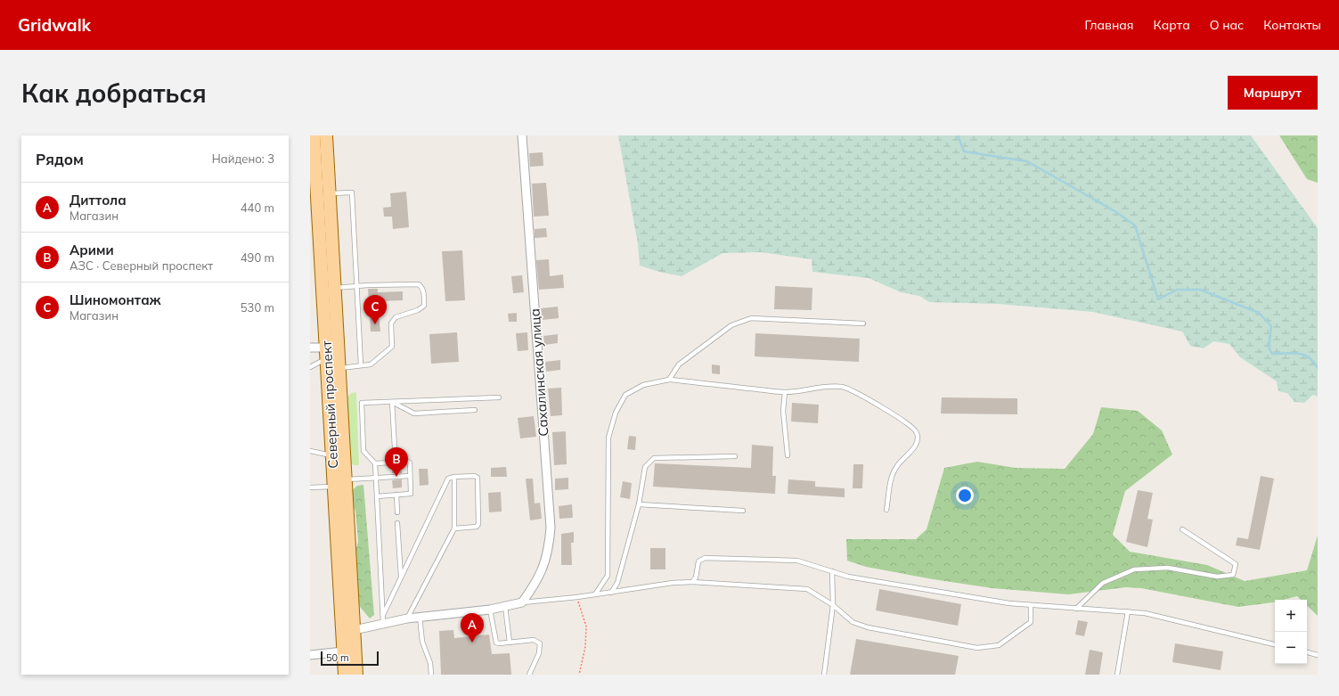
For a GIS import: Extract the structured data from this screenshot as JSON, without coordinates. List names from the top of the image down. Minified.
{"streets":{"main road":["Северный проспект"],"street":["Сахалинская улица"]},"scale_bar":"50 m","page":{"header":"Gridwalk","nav":["Главная","Карта","О нас","Контакты"],"buttons":"Маршрут","title":"Как добраться","heading":["Рядом","Найдено: 3"],"list":[{"mark":"A","name":"Диттола","note":"Магазин","value":"440 m"},{"mark":"B","name":"Арими","note":"АЗС · Северный проспект","value":"490 m"},{"mark":"C","name":"Шиномонтаж","note":"Магазин","value":"530 m"}],"pins":["C","B","A"],"map_buttons":["+","−"],"scale":"50 m"}}
